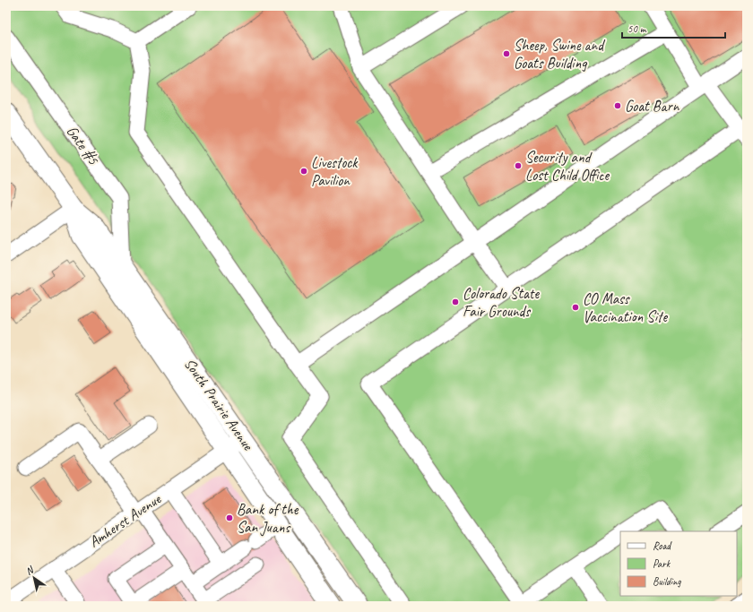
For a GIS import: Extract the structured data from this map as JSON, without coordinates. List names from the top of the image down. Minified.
{"streets":{"main road":["South Prairie Avenue"],"street":["Gate #5","Amherst Avenue"]},"crossings":[["Gate #5","South Prairie Avenue"],["South Prairie Avenue","Amherst Avenue"]],"places":["Sheep, Swine and Goats Building","Goat Barn","Security and Lost Child Office","Livestock Pavilion","Colorado State Fair Grounds","CO Mass Vaccination Site","Bank of the San Juans"],"legend":["Road","Park","Building"],"scale_bar":"50 m","north":"top left"}
